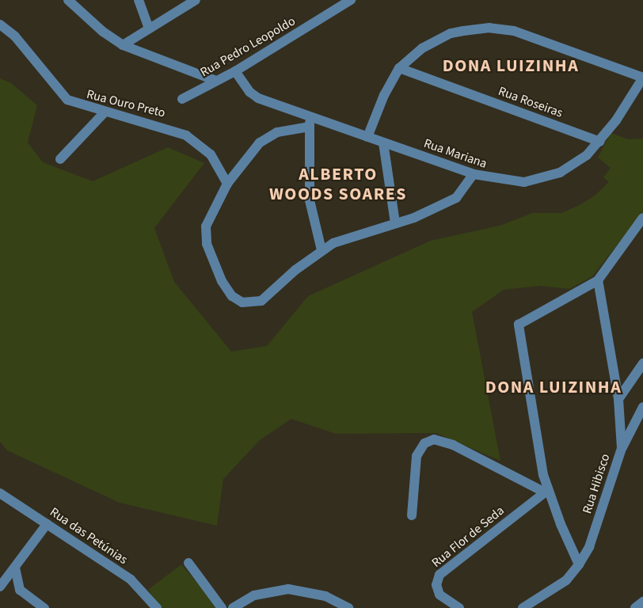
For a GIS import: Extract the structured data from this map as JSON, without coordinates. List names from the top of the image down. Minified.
{"streets":{"street":["Rua Pedro Leopoldo","Rua Roseiras","Rua Ouro Preto","Rua Mariana","Rua Hibisco","Rua das Petúnias","Rua Flor de Seda"]},"crossings":[["Rua Pedro Leopoldo","Rua Mariana"],["Rua Roseiras","Rua Mariana"]],"districts":["DONA LUIZINHA","ALBERTO WOODS SOARES","DONA LUIZINHA"]}
